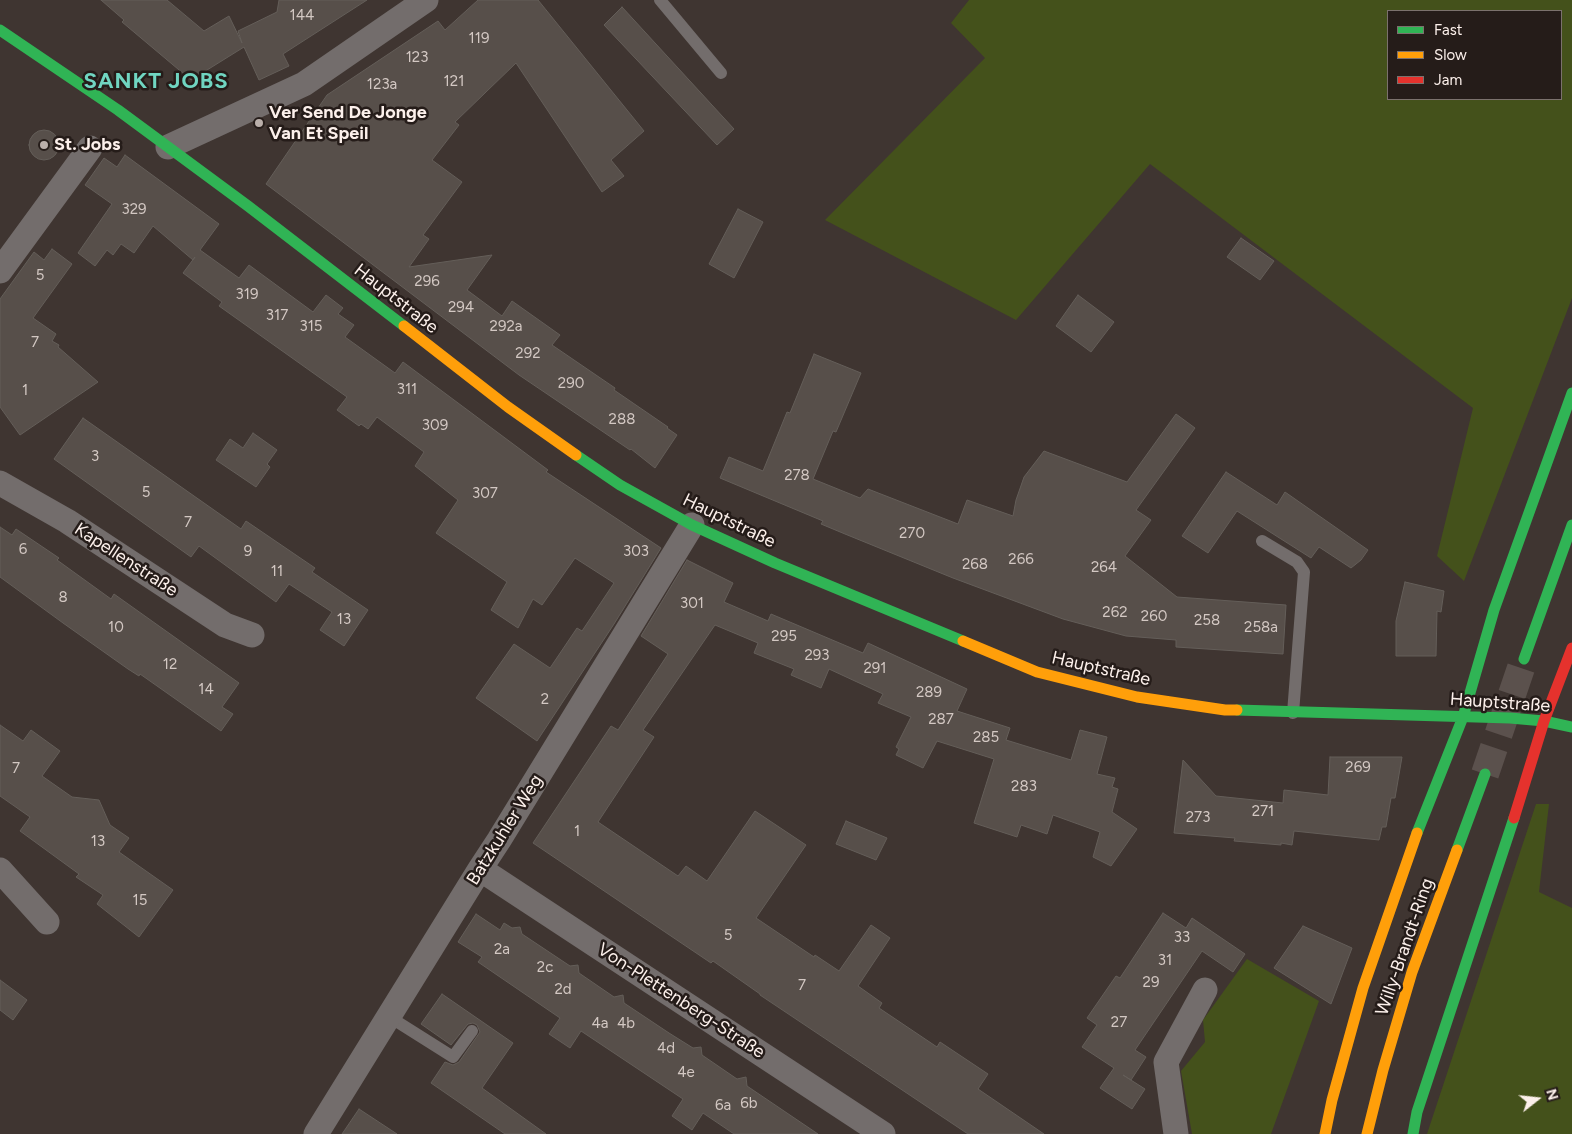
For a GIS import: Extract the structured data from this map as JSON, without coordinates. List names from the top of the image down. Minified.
{"streets":{"main road":["Hauptstraße","Willy-Brandt-Ring"],"street":["Kapellenstraße","Batzkuhler Weg","Von-Plettenberg-Straße"]},"crossings":[["Hauptstraße","Batzkuhler Weg"],["Batzkuhler Weg","Von-Plettenberg-Straße"]],"districts":["SANKT JOBS"],"places":["Ver Send De Jonge Van Et Speil","St. Jobs"],"house_numbers":["144","119","123","121","123a","329","5","296","319","294","317","315","292a","7","292","290","311","1","288","309","3","278","5","307","7","270","6","9","303","266","268","264","11","8","301","262","260","13","258","10","258a","295","293","12","291","14","289","2","287","285","269","7","283","271","273","1","13","15","5","33","2a","31","2c","29","7","2d","27","4a","4b","4d","4e","6b","6a"],"legend":["Fast","Slow","Jam"],"north":"right"}
